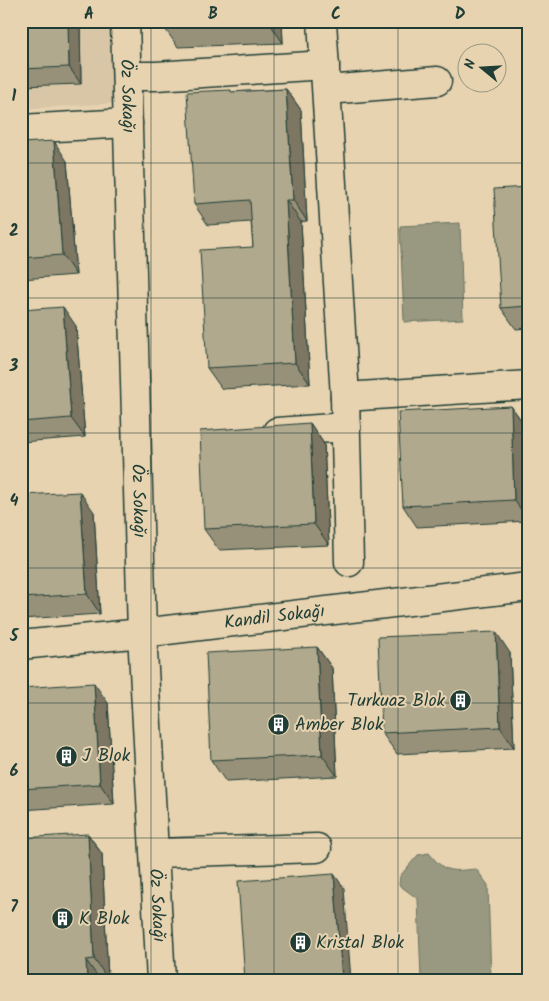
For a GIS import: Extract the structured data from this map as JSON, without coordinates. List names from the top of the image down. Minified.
{"streets":{"street":["Öz Sokağı","Kandil Sokağı"]},"crossings":[["Öz Sokağı","Kandil Sokağı"]],"places":{"building":["Turkuaz Blok","Amber Blok","J Blok","K Blok","Kristal Blok"]},"north":"left","grid":{"columns":["A","B","C","D"],"rows":["1","2","3","4","5","6","7"]}}
